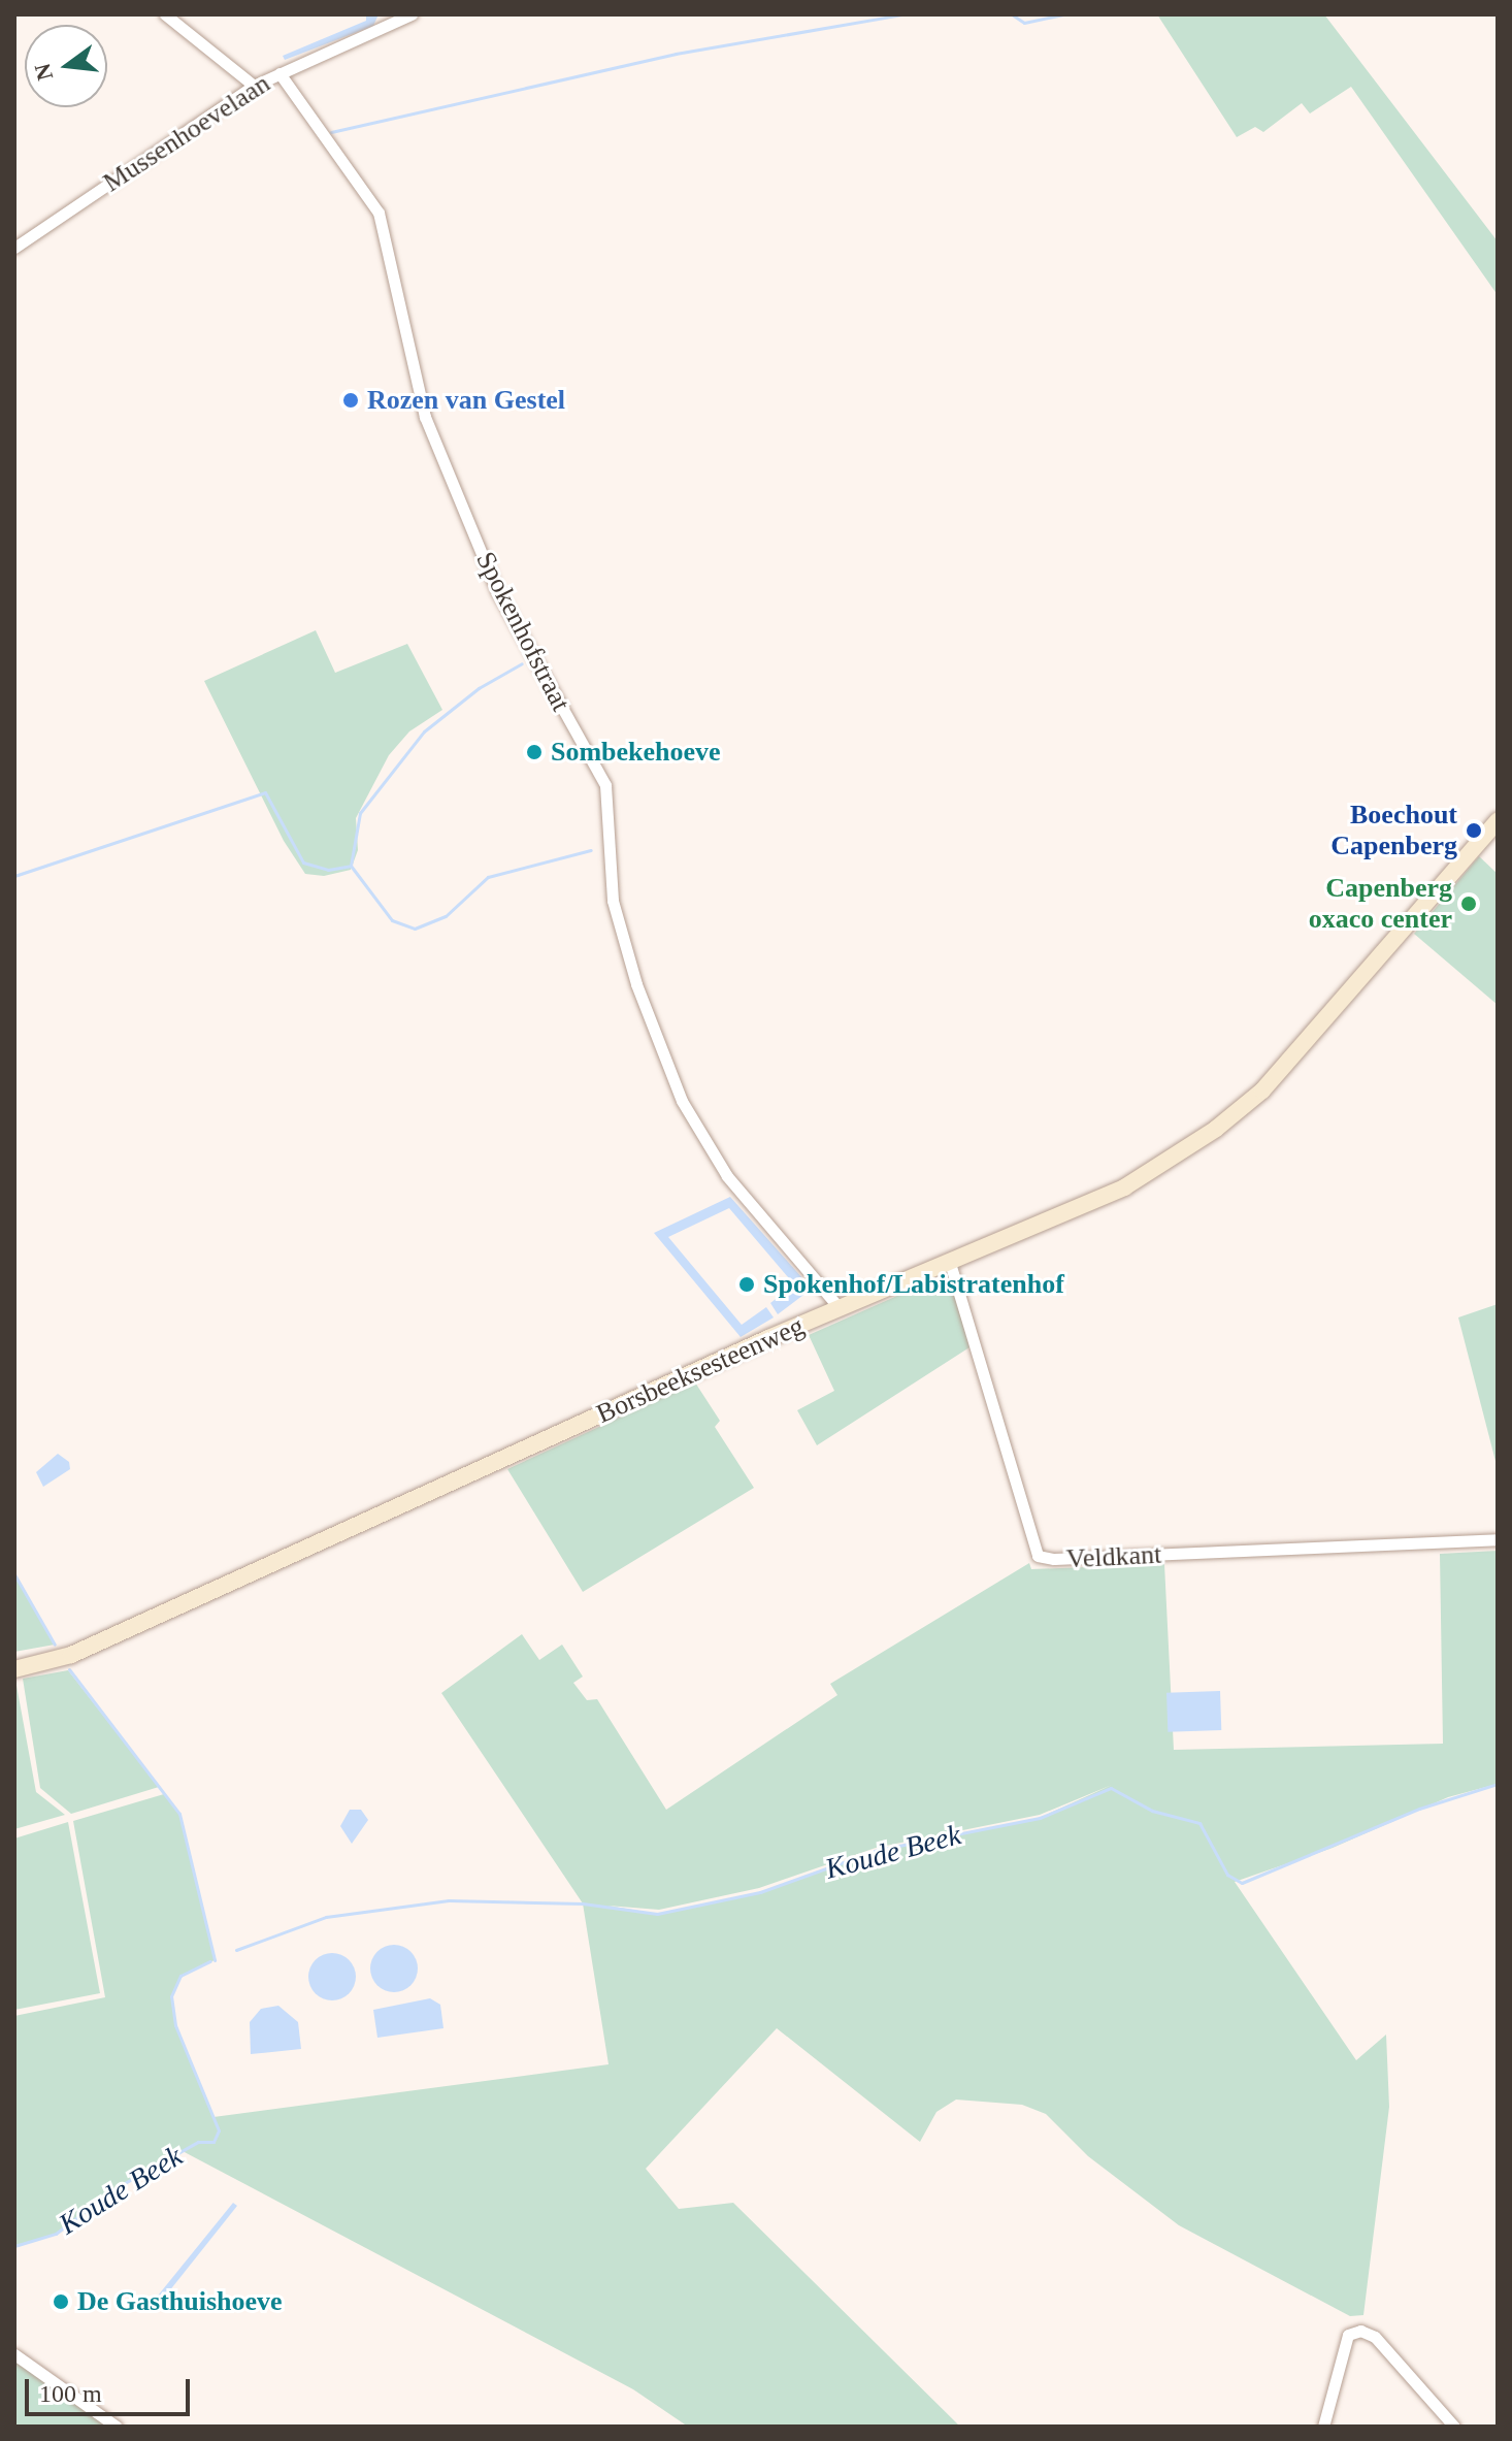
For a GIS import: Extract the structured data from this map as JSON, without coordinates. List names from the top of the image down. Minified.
{"streets":{"street":["Mussenhoevelaan","Spokenhofstraat","Borsbeeksesteenweg","Veldkant"]},"crossings":[["Mussenhoevelaan","Spokenhofstraat"],["Spokenhofstraat","Borsbeeksesteenweg"],["Borsbeeksesteenweg","Veldkant"]],"water":["Koude Beek"],"places":["Rozen van Gestel","Sombekehoeve","Boechout Capenberg","Capenberg oxaco center","Spokenhof/Labistratenhof","De Gasthuishoeve"],"scale_bar":"100 m","north":"left"}
